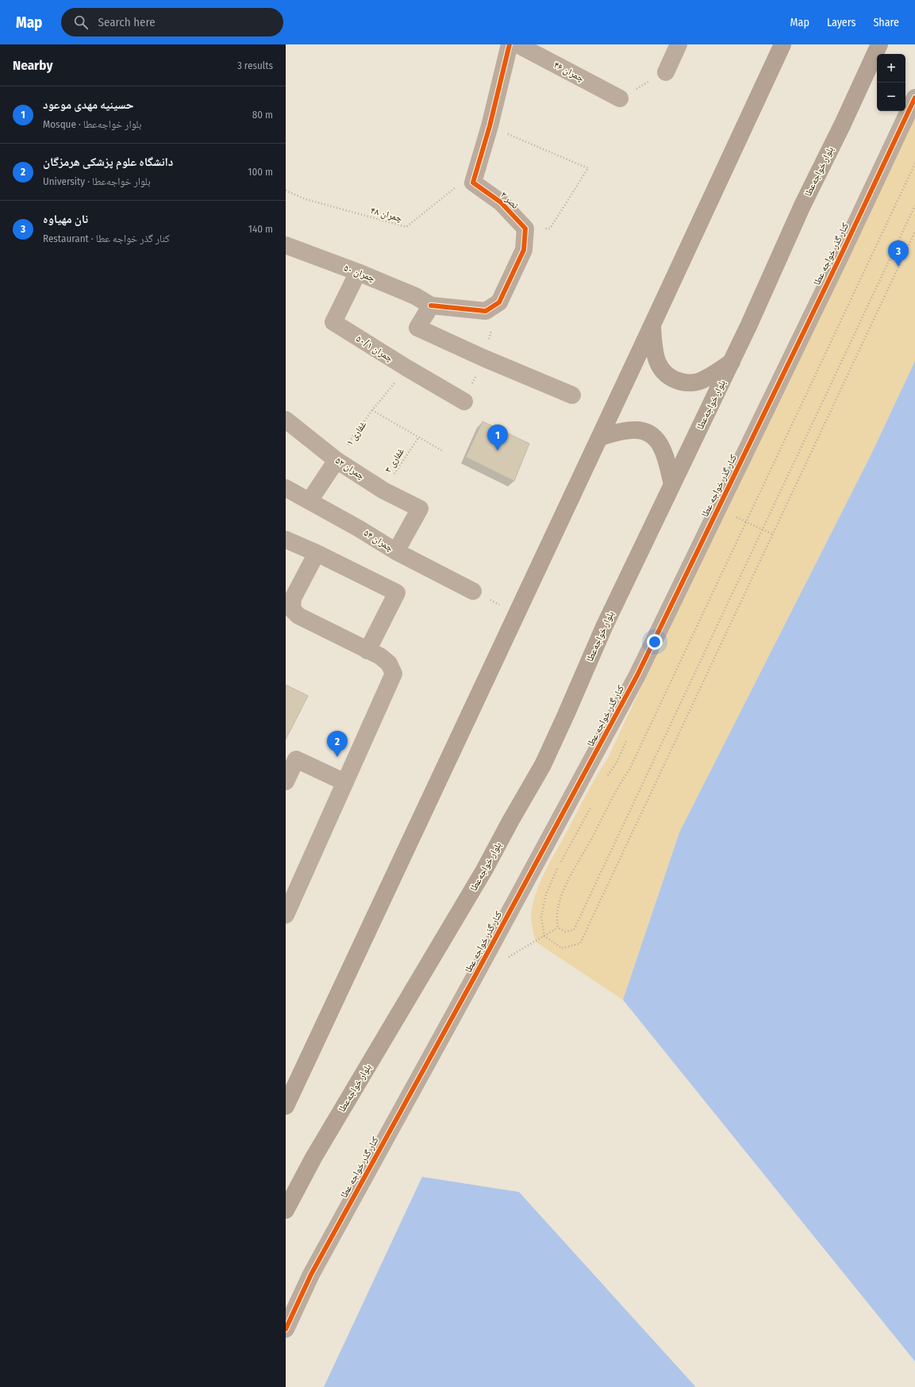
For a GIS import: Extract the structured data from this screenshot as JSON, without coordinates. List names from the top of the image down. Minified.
{"streets":{"main road":["بلوار خواجه‌عطا"],"street":["چمران ۴۶","نصر ۲","کنار گذر خواجه عطا","چمران ۵۰","چمران ۵۰/۱","چمران ۵۲","چمران ۵۴"],"path":["چمران ۴۸","غفاری ۱","غفاری ۳"]},"crossings":[["نصر ۲","چمران ۴۸"],["چمران ۵۰","چمران ۵۰/۱"],["چمران ۵۰/۱","غفاری ۱"],["غفاری ۱","چمران ۵۲"],["غفاری ۳","چمران ۵۲"],["چمران ۵۲","چمران ۵۴"]],"page":{"header":"Map","search":"Search here","nav":["Map","Layers","Share"],"heading":["Nearby","3 results"],"map_buttons":["+","−"],"list":[{"mark":"1","name":"حسینیه مهدی موعود","note":"Mosque · بلوار خواجه‌عطا","value":"80 m"},{"mark":"2","name":"دانشگاه علوم پزشکی هرمزگان","note":"University · بلوار خواجه‌عطا","value":"100 m"},{"mark":"3","name":"نان مهیاوه","note":"Restaurant · کنار گذر خواجه عطا","value":"140 m"}],"pins":["3","1","2"]}}
